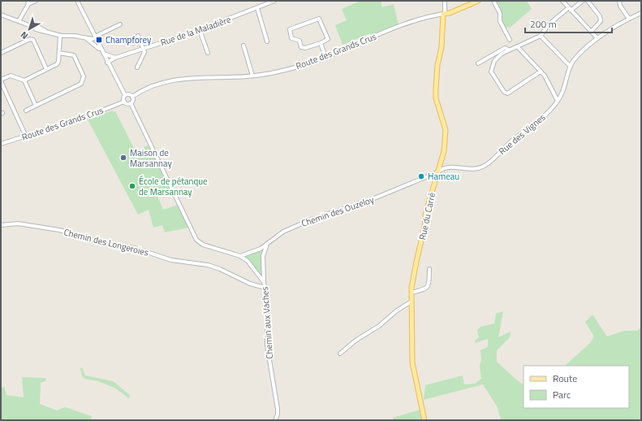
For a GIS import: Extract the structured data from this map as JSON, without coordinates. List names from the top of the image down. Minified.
{"streets":{"main road":["Rue du Carré"],"street":["Rue de la Maladière","Route des Grands Crus","Rue des Vignes","Chemin des Ouzeloy","Chemin des Longeroies","Chemin aux Vaches"]},"crossings":[["Route des Grands Crus","Rue du Carré"],["Route des Grands Crus","Chemin aux Vaches"],["Rue des Vignes","Chemin des Ouzeloy"],["Rue des Vignes","Rue du Carré"],["Chemin des Ouzeloy","Rue du Carré"],["Chemin des Ouzeloy","Chemin aux Vaches"],["Chemin des Longeroies","Chemin aux Vaches"]],"places":{"transit":["Champforey"],"other":["Maison de Marsannay","Hameau","École de pétanque de Marsannay"]},"legend":["Route","Parc"],"scale_bar":"200 m","north":"bottom left"}
